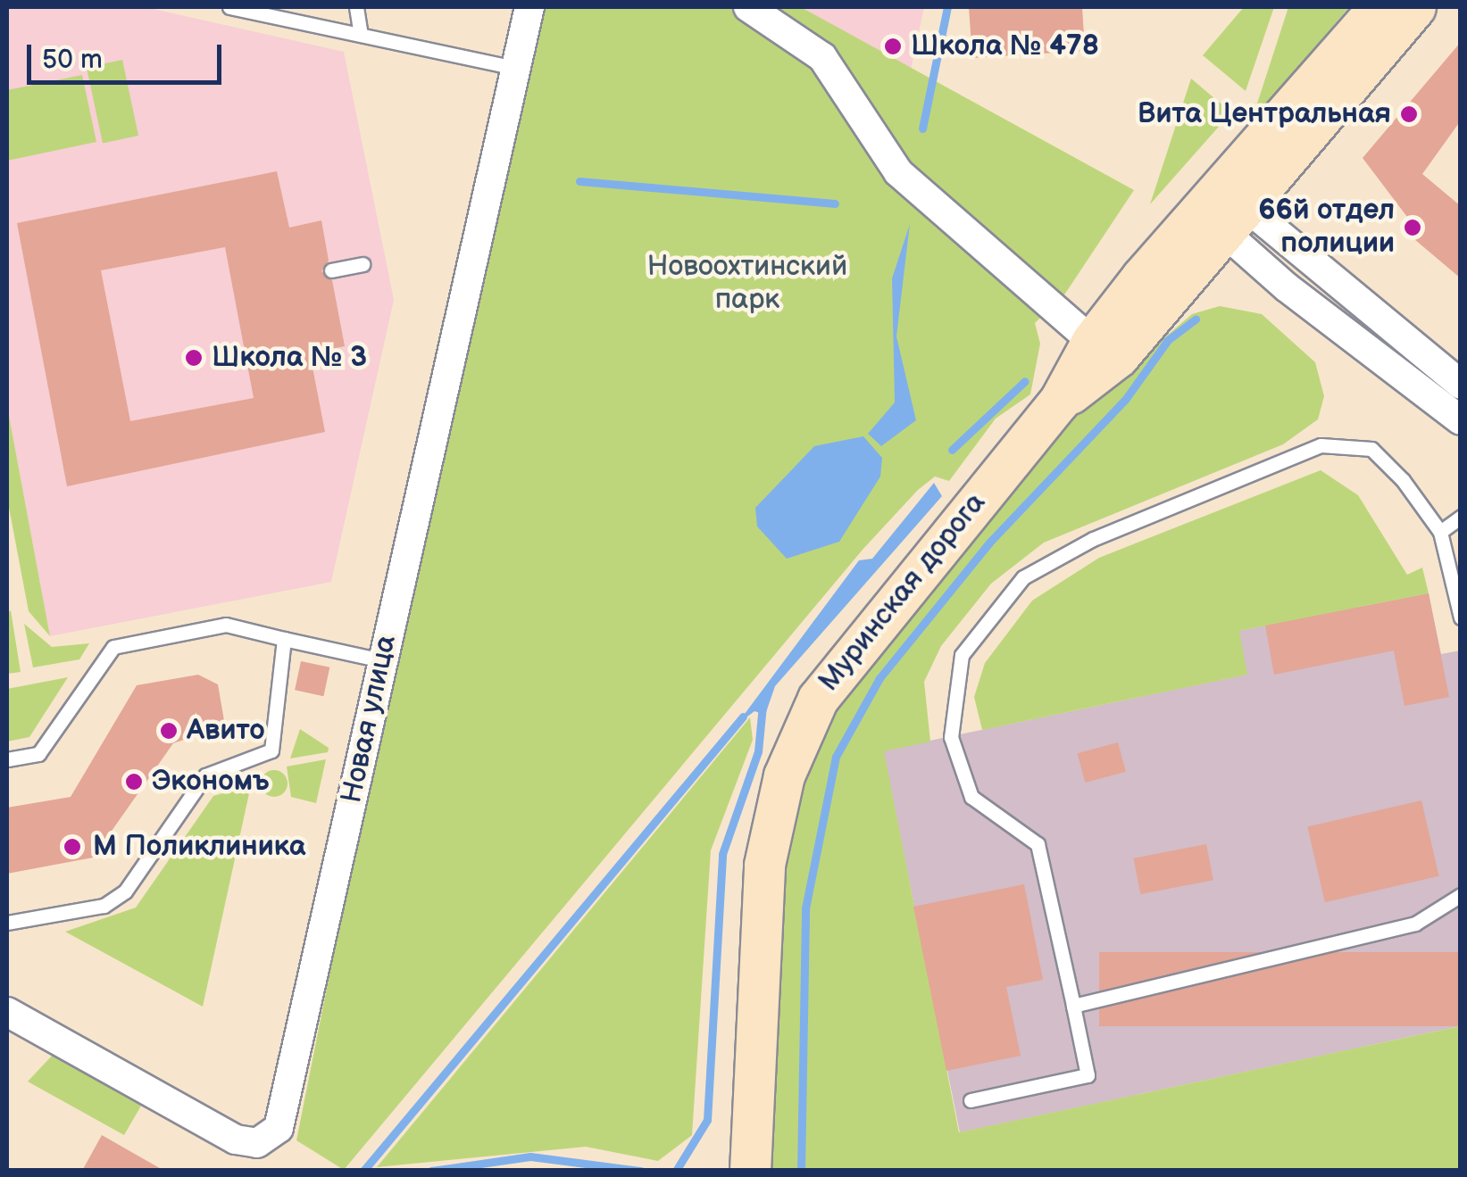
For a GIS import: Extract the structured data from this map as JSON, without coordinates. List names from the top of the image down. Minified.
{"streets":{"street":["Муринская дорога","Новая улица"]},"parks":["Новоохтинский парк"],"places":["Школа № 478","Вита Центральная","66й отдел полиции","Школа № 3","Авито","Экономъ","М Поликлиника"],"scale_bar":"50 m"}
